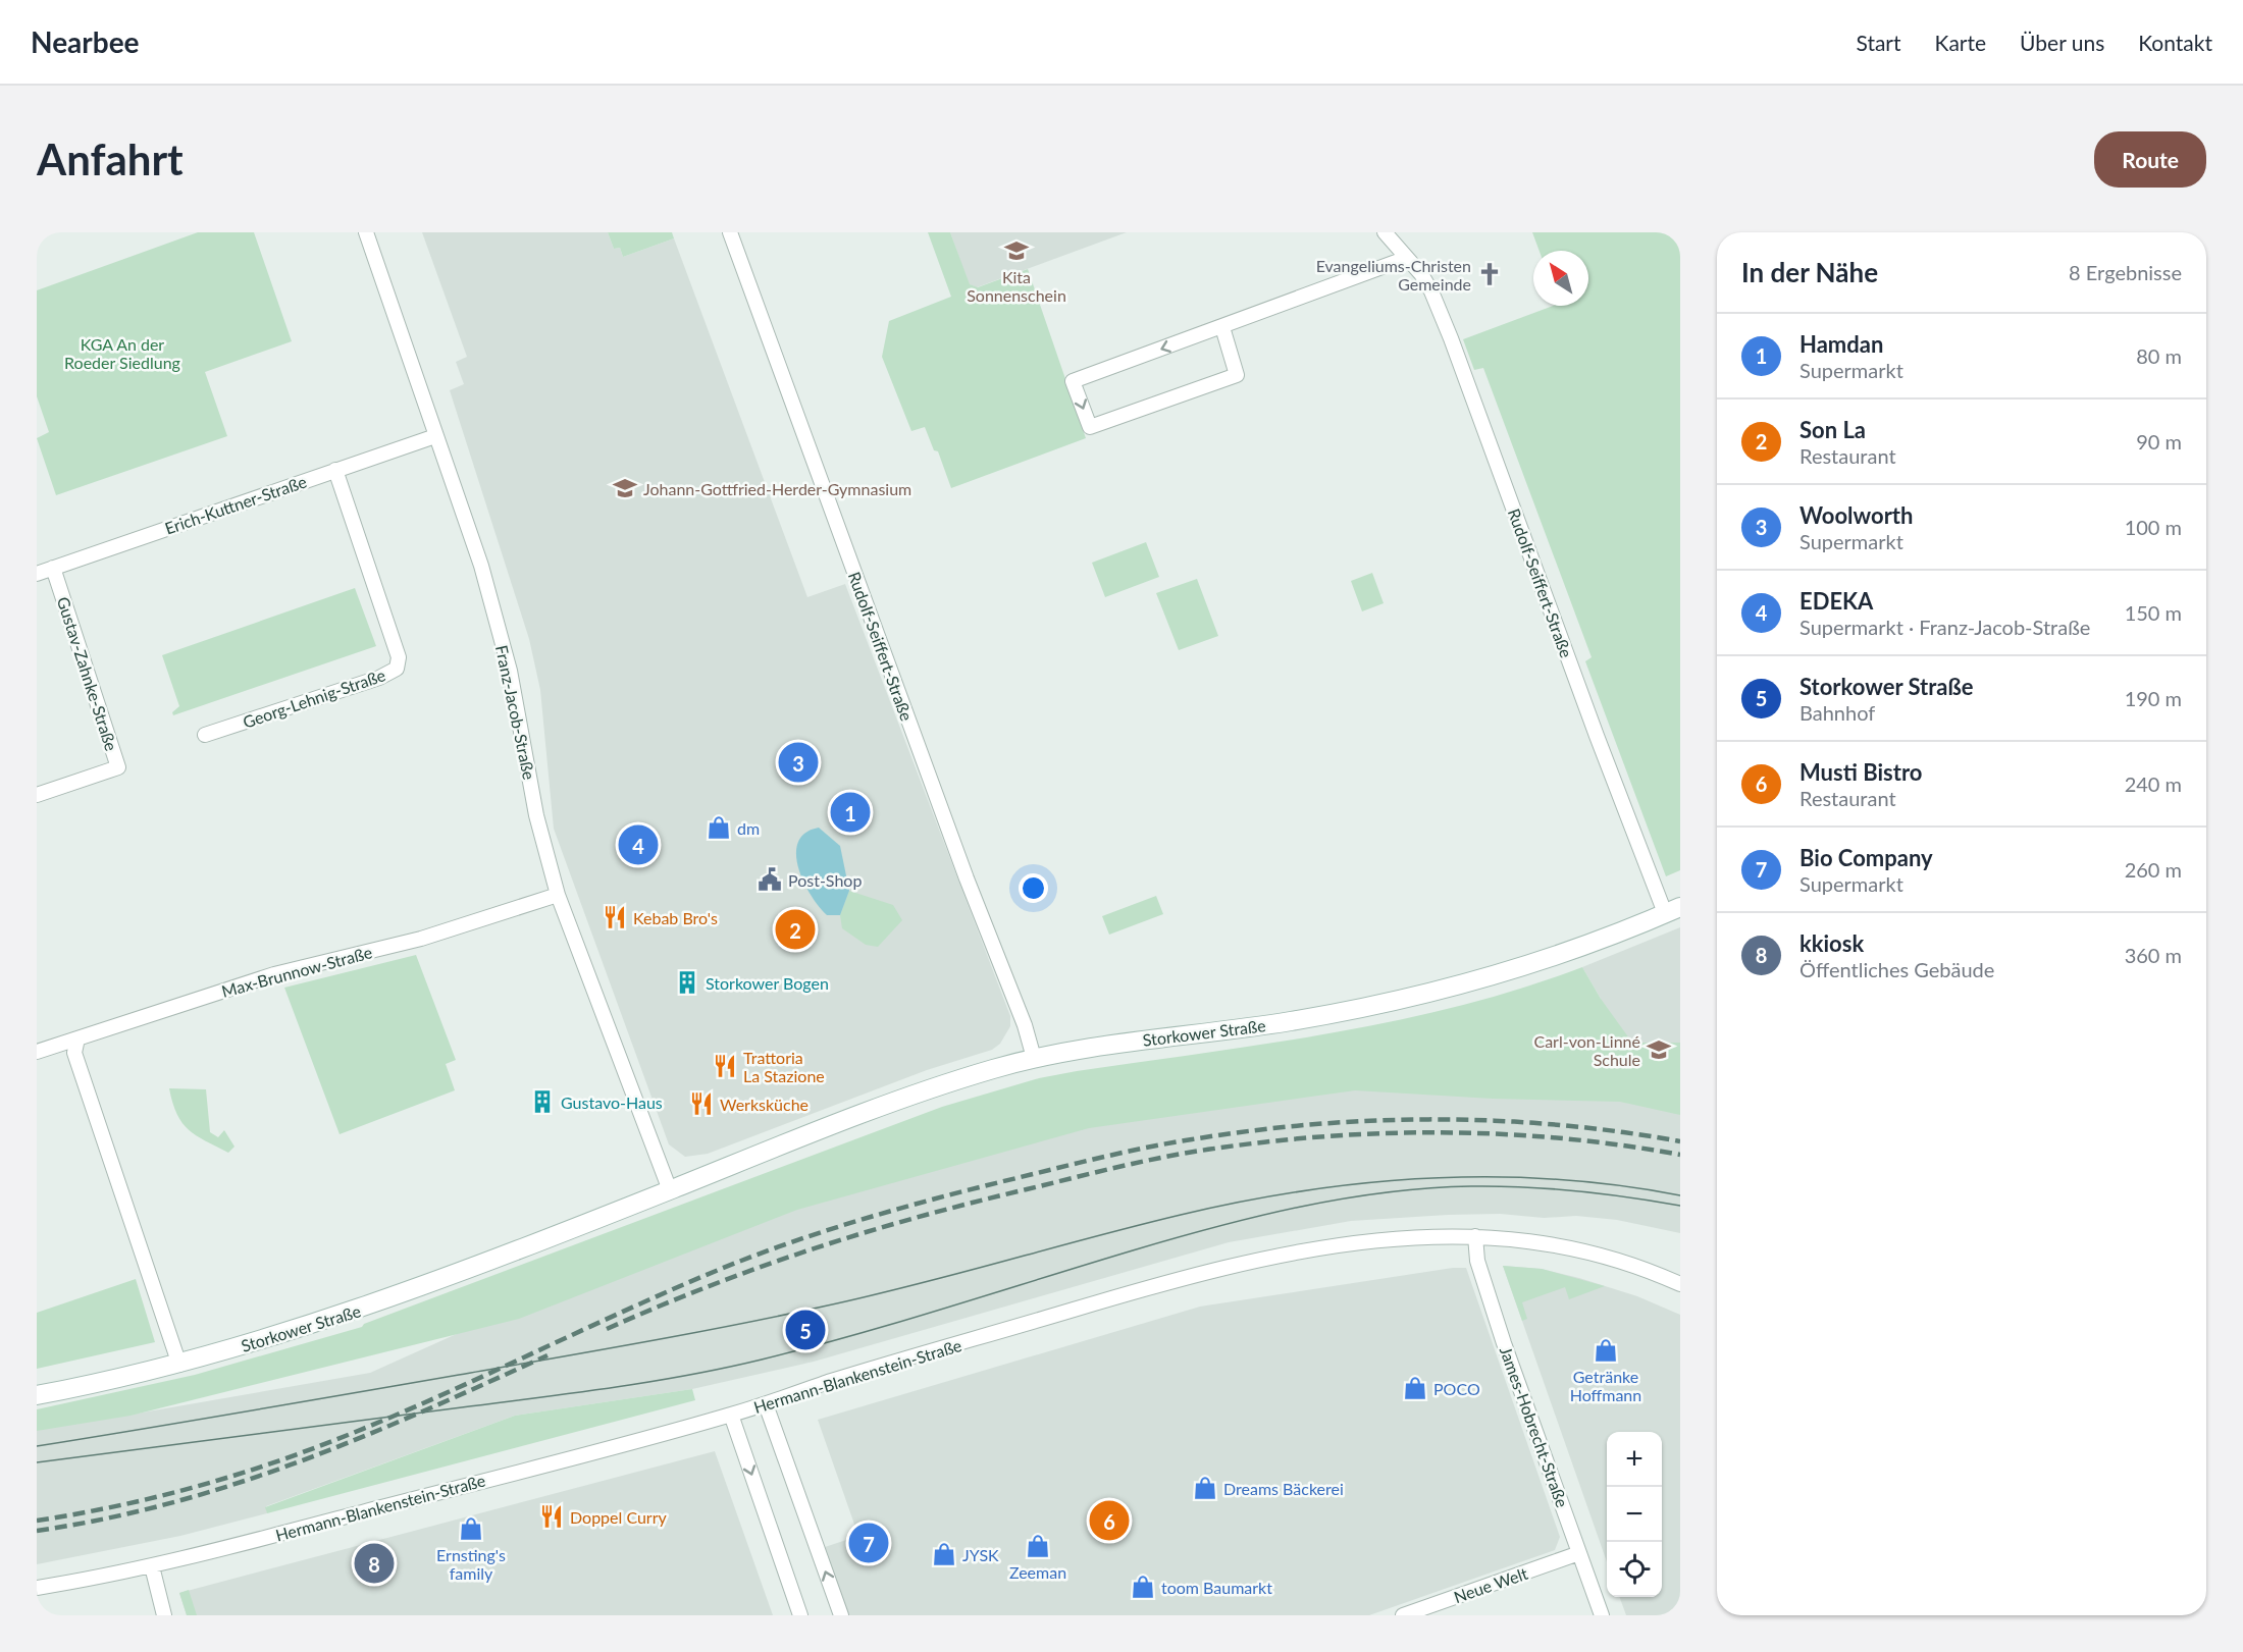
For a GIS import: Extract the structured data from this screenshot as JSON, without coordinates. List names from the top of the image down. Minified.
{"streets":{"main road":["Storkower Straße"],"street":["Erich-Kuttner-Straße","Rudolf-Seiffert-Straße","Gustav-Zahnke-Straße","Georg-Lehnig-Straße","Franz-Jacob-Straße","Max-Brunnow-Straße","Hermann-Blankenstein-Straße","James-Hobrecht-Straße","Neue Welt"]},"crossings":[["Erich-Kuttner-Straße","Gustav-Zahnke-Straße"],["Erich-Kuttner-Straße","Georg-Lehnig-Straße"],["Erich-Kuttner-Straße","Franz-Jacob-Straße"],["Rudolf-Seiffert-Straße","Storkower Straße"],["Franz-Jacob-Straße","Max-Brunnow-Straße"],["Franz-Jacob-Straße","Storkower Straße"],["Hermann-Blankenstein-Straße","James-Hobrecht-Straße"],["James-Hobrecht-Straße","Neue Welt"]],"parks":["KGA An der Roeder Siedlung"],"places":{"school or university":["Kita Sonnenschein","Johann-Gottfried-Herder-Gymnasium","Carl-von-Linné Schule"],"church":["Evangeliums-Christen Gemeinde"],"shop":["dm","Getränke Hoffmann","POCO","Dreams Bäckerei","Ernsting's family","Zeeman","JYSK","toom Baumarkt"],"public building":["Post-Shop"],"restaurant":["Kebab Bro's","Trattoria La Stazione","Werksküche","Doppel Curry"],"building":["Storkower Bogen","Gustavo-Haus"]},"north":"top left","page":{"header":"Nearbee","nav":["Start","Karte","Über uns","Kontakt"],"buttons":"Route","title":"Anfahrt","heading":["In der Nähe","8 Ergebnisse"],"list":[{"mark":"1","name":"Hamdan","note":"Supermarkt","value":"80 m"},{"mark":"2","name":"Son La","note":"Restaurant","value":"90 m"},{"mark":"3","name":"Woolworth","note":"Supermarkt","value":"100 m"},{"mark":"4","name":"EDEKA","note":"Supermarkt · Franz-Jacob-Straße","value":"150 m"},{"mark":"5","name":"Storkower Straße","note":"Bahnhof","value":"190 m"},{"mark":"6","name":"Musti Bistro","note":"Restaurant","value":"240 m"},{"mark":"7","name":"Bio Company","note":"Supermarkt","value":"260 m"},{"mark":"8","name":"kkiosk","note":"Öffentliches Gebäude","value":"360 m"}],"pins":["3","1","4","2","5","6","7","8"],"map_buttons":["+","−"]}}
